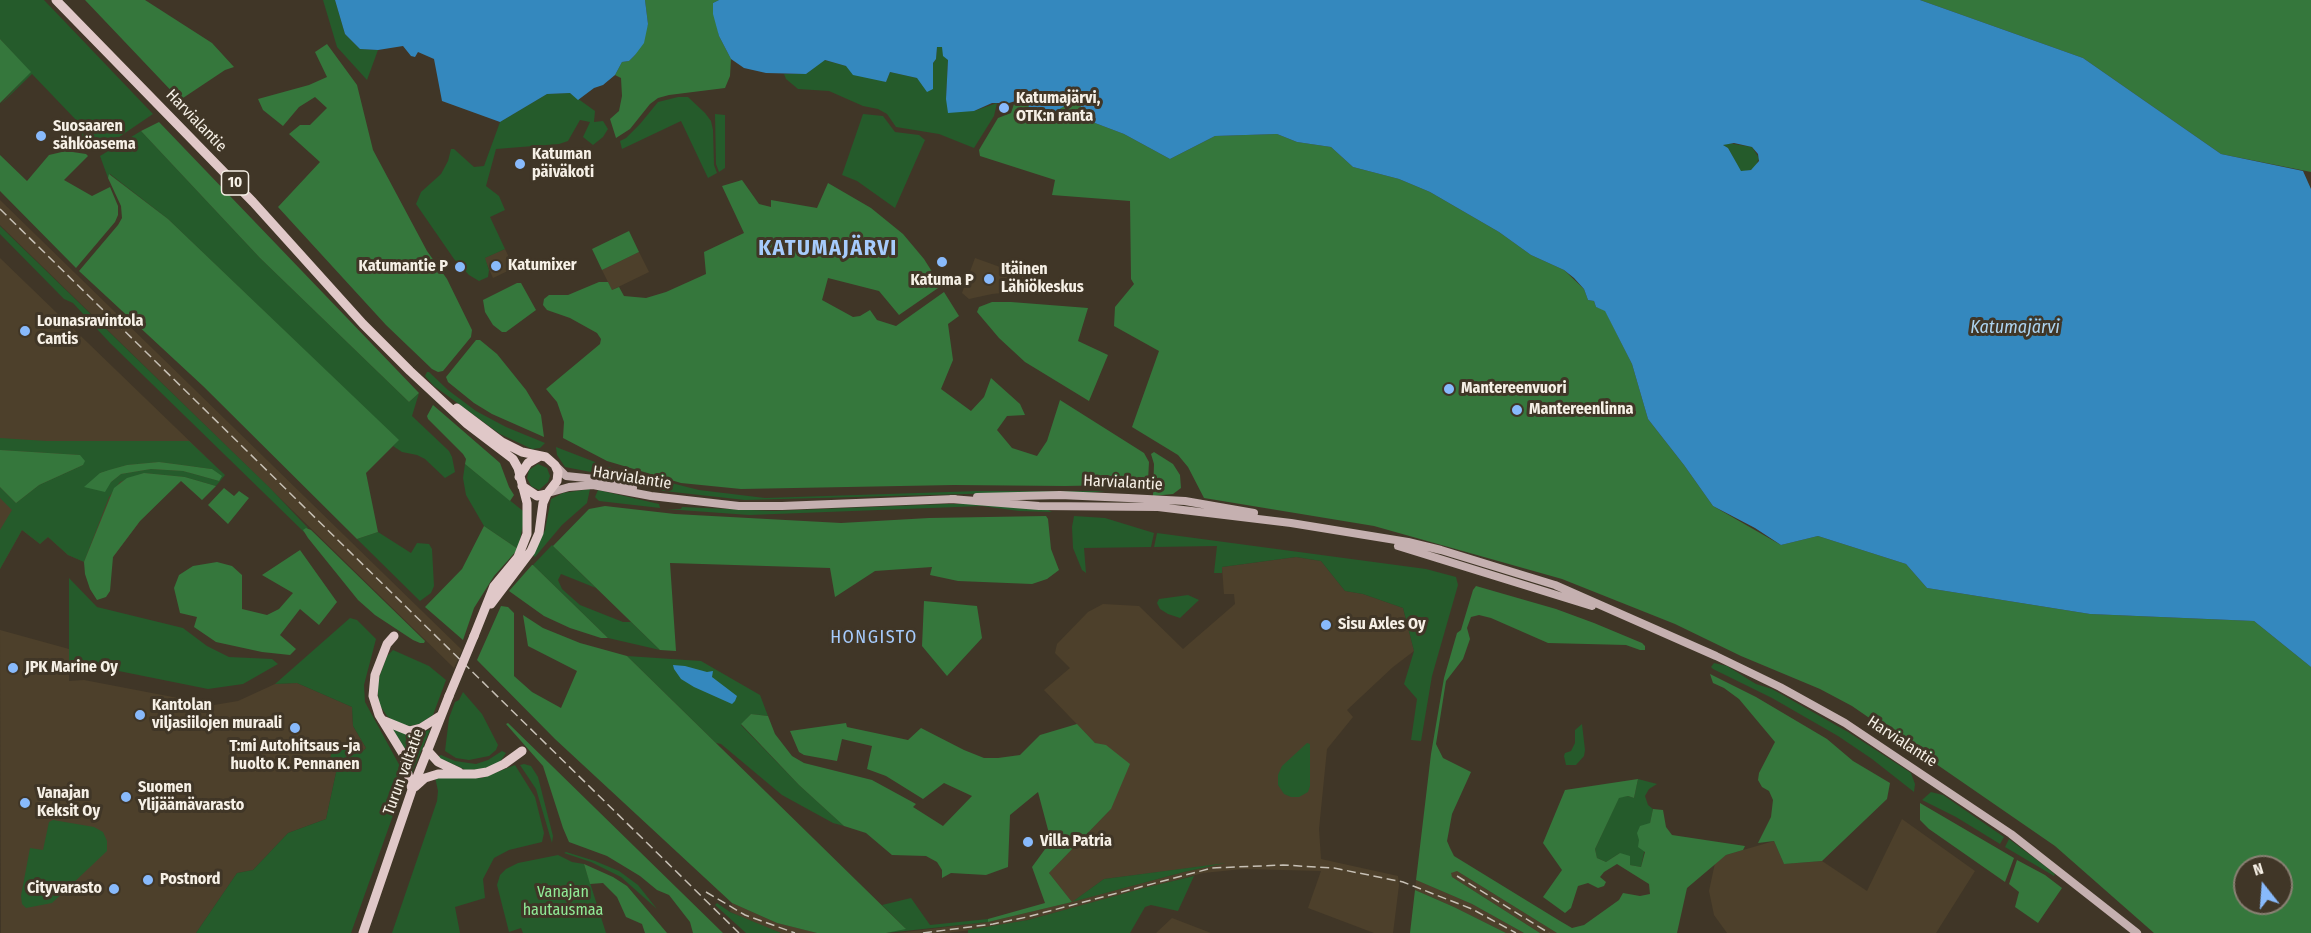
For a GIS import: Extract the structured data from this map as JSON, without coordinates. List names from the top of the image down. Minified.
{"streets":{"highway":["Harvialantie","10","Turun valtatie"]},"crossings":[["Harvialantie","10"],["Harvialantie","Turun valtatie"],["10","Turun valtatie"]],"districts":["KATUMAJÄRVI","HONGISTO"],"water":["Katumajärvi"],"parks":["Vanajan hautausmaa"],"places":["Katumajärvi, OTK:n ranta","Suosaaren sähköasema","Katuman päiväkoti","Katuma P","Katumixer","Katumantie P","Itäinen Lähiökeskus","Lounasravintola Cantis","Mantereenvuori","Mantereenlinna","Sisu Axles Oy","JPK Marine Oy","Kantolan viljasiilojen muraali","T:mi Autohitsaus -ja huolto K. Pennanen","Suomen Ylijäämävarasto","Vanajan Keksit Oy","Villa Patria","Postnord","Cityvarasto"],"north":"top"}
